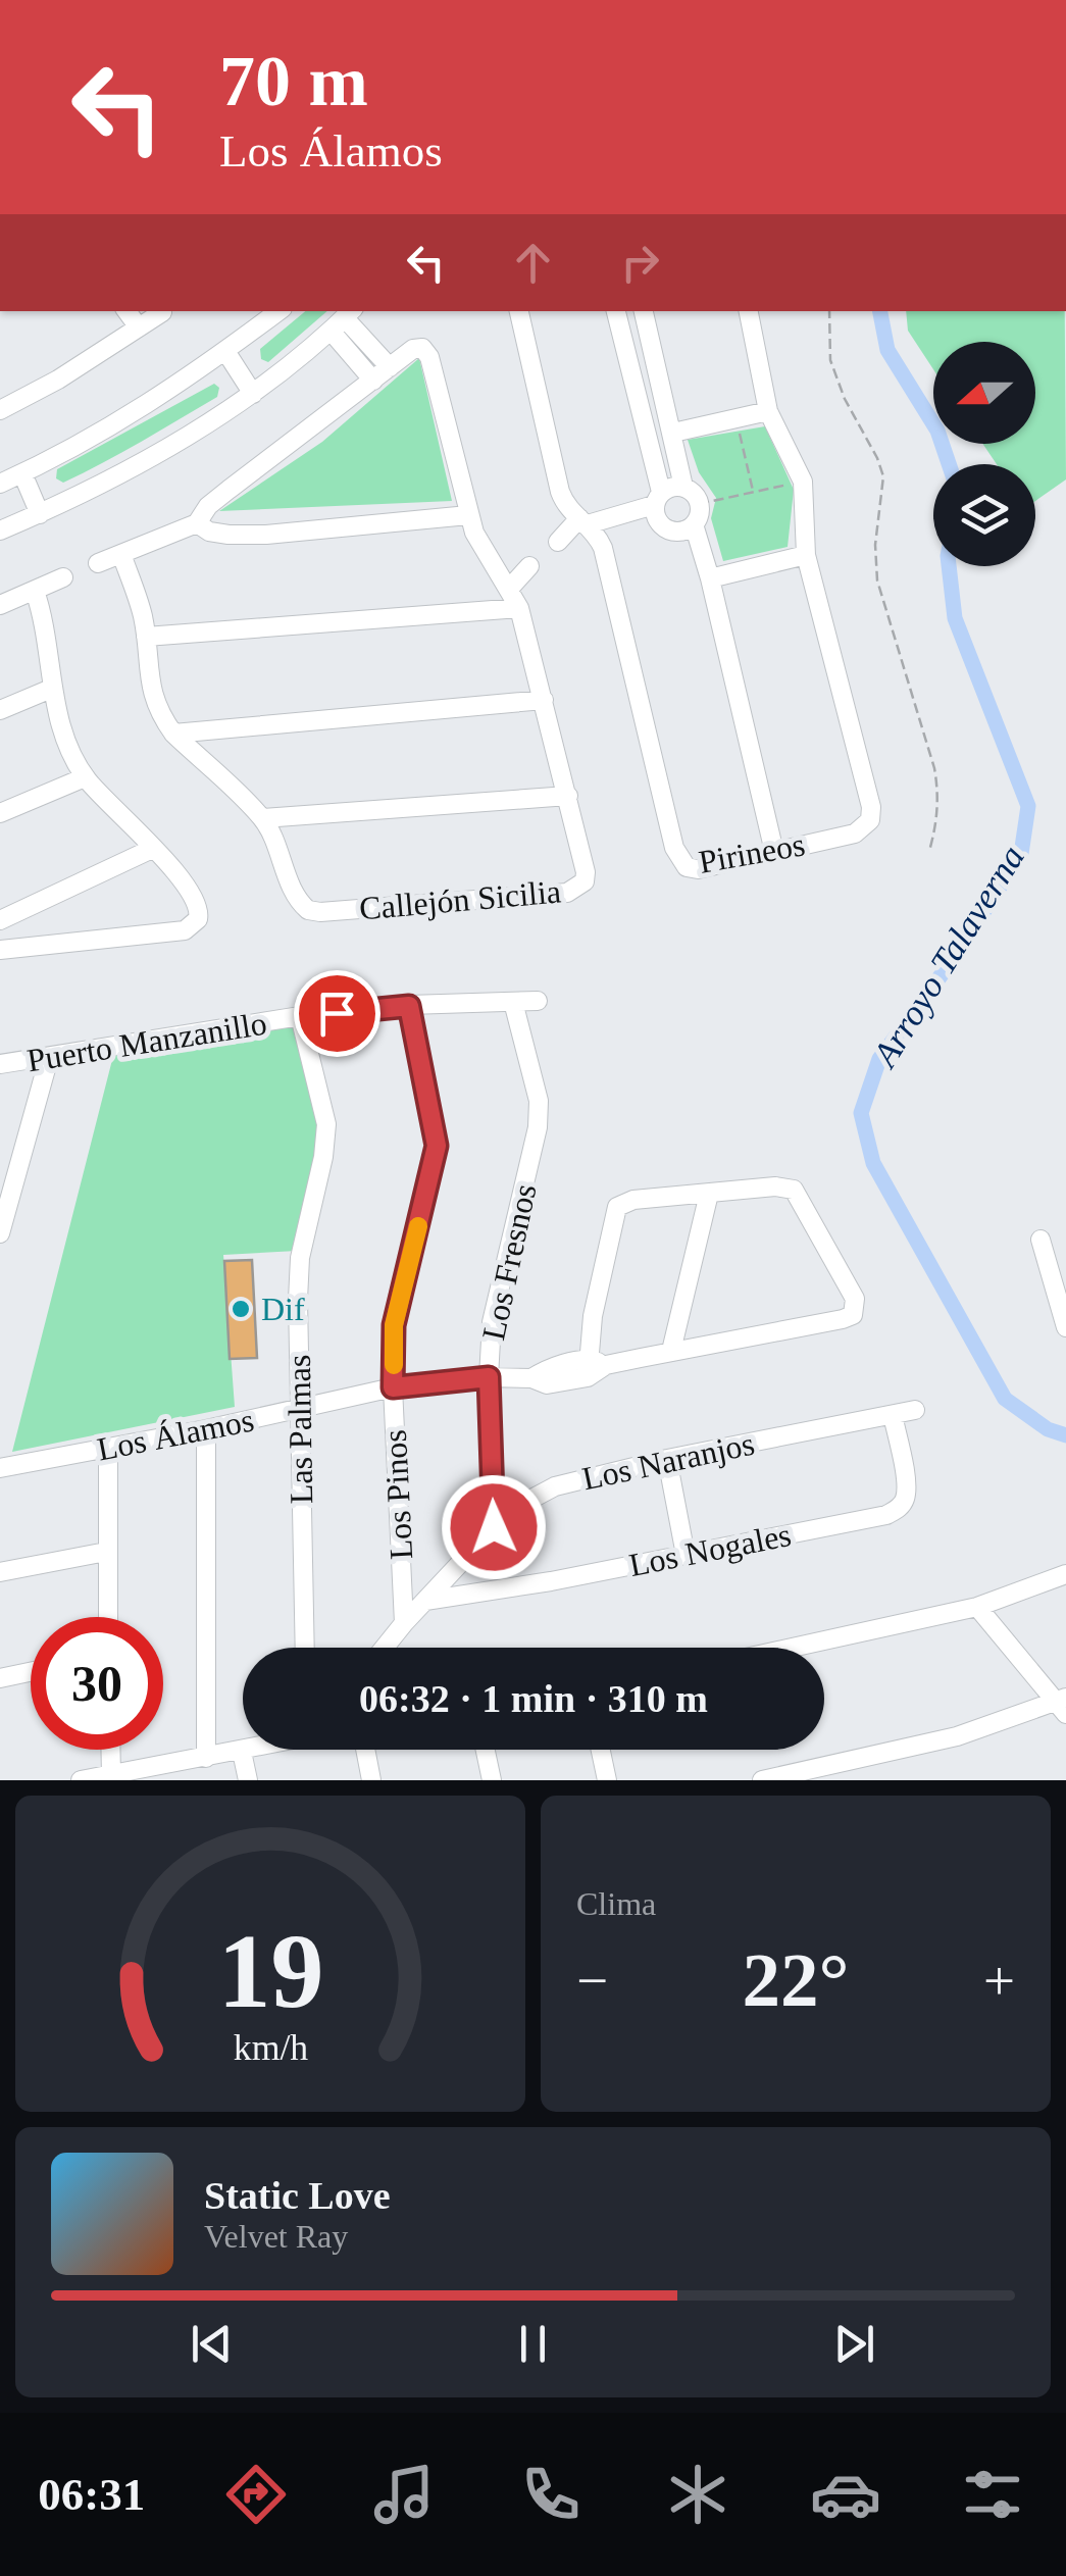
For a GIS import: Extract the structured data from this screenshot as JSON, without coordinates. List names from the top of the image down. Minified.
{"streets":{"street":["Pirineos","Callejón Sicilia","Puerto Manzanillo","Los Fresnos","Las Palmas","Los Álamos","Los Naranjos","Los Pinos","Los Nogales"]},"crossings":[["Puerto Manzanillo","Los Fresnos"],["Puerto Manzanillo","Las Palmas"],["Puerto Manzanillo","Los Pinos"],["Los Fresnos","Los Álamos"],["Los Fresnos","Los Naranjos"],["Las Palmas","Los Álamos"],["Los Álamos","Los Pinos"],["Los Naranjos","Los Pinos"],["Los Naranjos","Los Nogales"]],"water":["Arroyo Talaverna"],"places":["Dif"],"north":"left","page":{"turn":["70 m","Los Álamos"],"limit":"30","trip":"06:32 · 1 min · 310 m","tile":"Clima","heat":["−","22°","+"],"song":["Static Love","Velvet Ray"],"tabs":"06:31","gauge":["19","km/h"]}}
